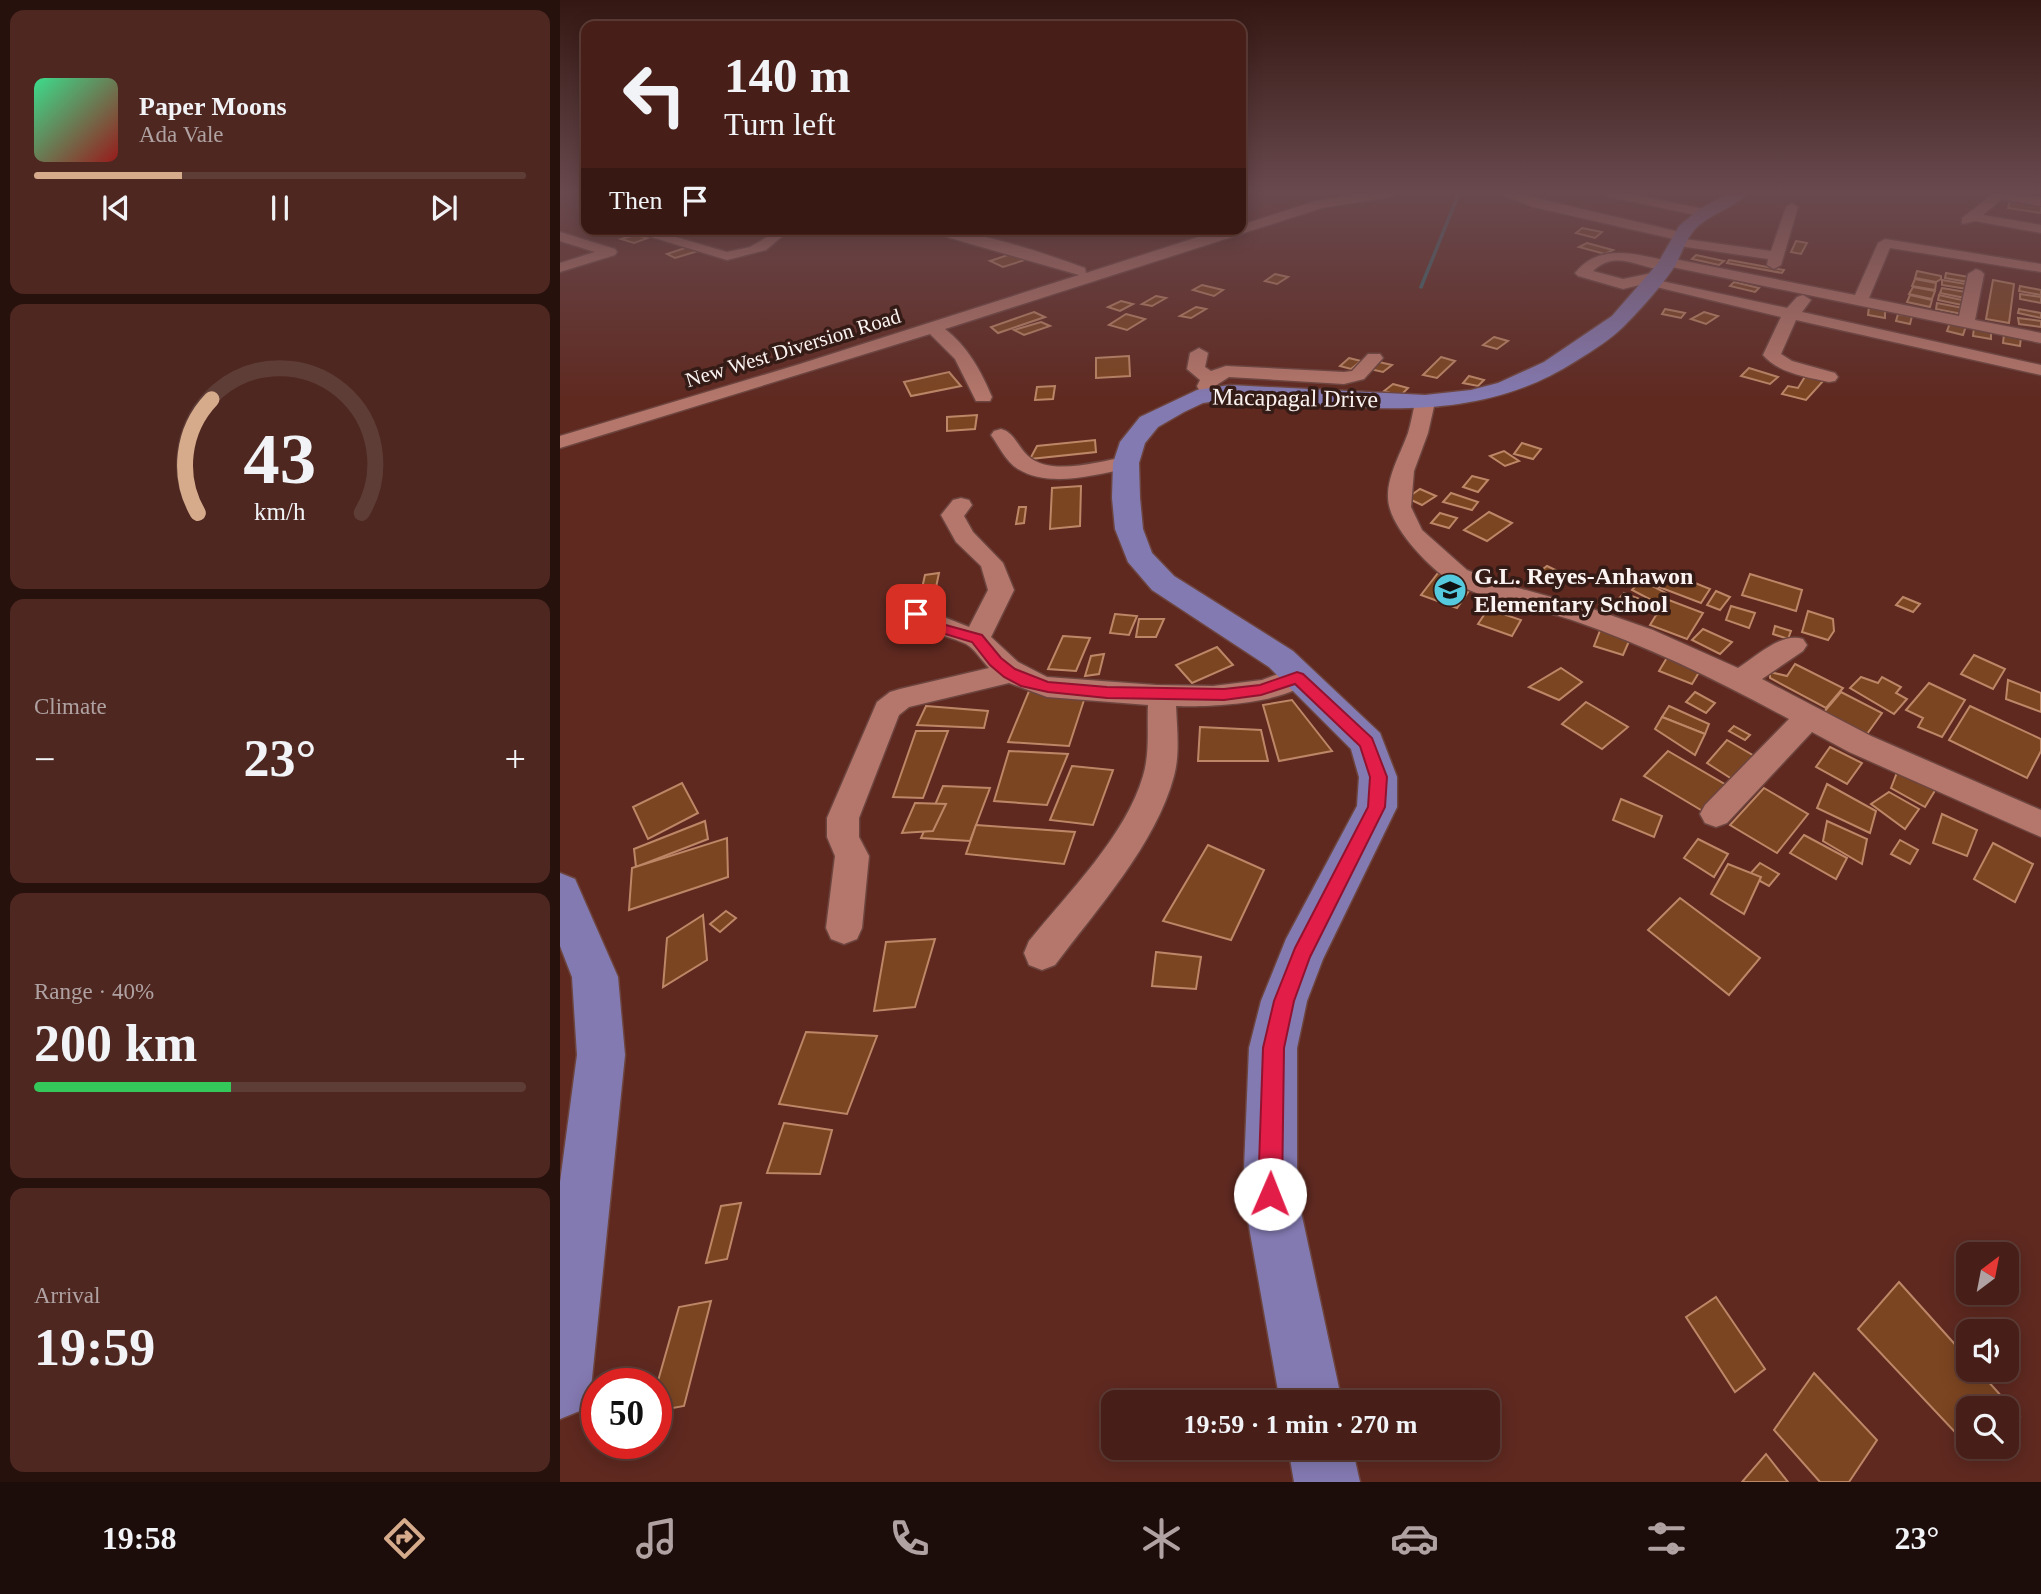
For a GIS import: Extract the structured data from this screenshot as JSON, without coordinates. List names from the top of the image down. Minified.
{"streets":{"main road":["Macapagal Drive"],"street":["New West Diversion Road"]},"places":{"school or university":["G.L. Reyes-Anhawon Elementary School"]},"north":"top right","page":{"turn":["140 m","Turn left"],"song":["Paper Moons","Ada Vale"],"then":"Then","tile":["Climate",["Range · 40%","200 km"],["Arrival","19:59"]],"heat":["−","23°","+"],"limit":"50","trip":"19:59 · 1 min · 270 m","tabs":["19:58","23°"],"gauge":["43","km/h"]}}
